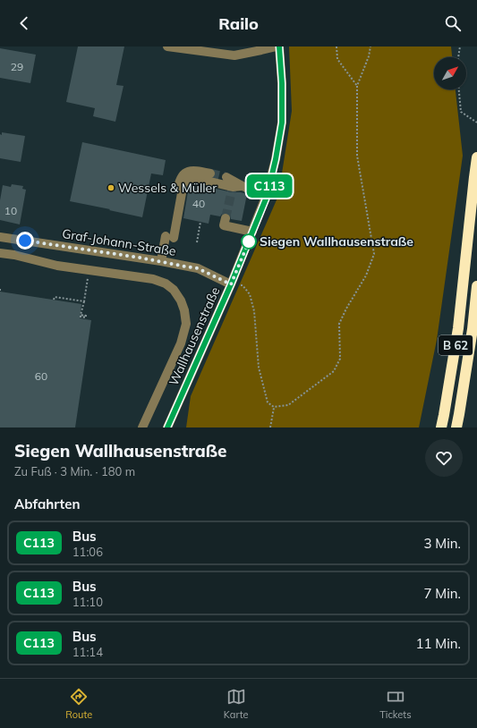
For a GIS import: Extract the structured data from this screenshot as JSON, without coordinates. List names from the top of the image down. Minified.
{"streets":{"highway":["B 62"],"street":["Graf-Johann-Straße","Wallhausenstraße"]},"crossings":[["Graf-Johann-Straße","Wallhausenstraße"]],"places":["Wessels & Müller","Siegen Wallhausenstraße"],"lines":["bus line C113"],"house_numbers":["29","40","10","60"],"north":"top right","page":{"header":"Railo","on_map":"C113","heading":[["Siegen Wallhausenstraße","Zu Fuß · 3 Min. · 180 m"],"Abfahrten"],"list":[{"mark":"C113","name":"Bus","note":"11:06","value":"3 Min."},{"mark":"C113","name":"Bus","note":"11:10","value":"7 Min."},{"mark":"C113","name":"Bus","note":"11:14","value":"11 Min."}],"tabs":["Route","Karte","Tickets"]}}
